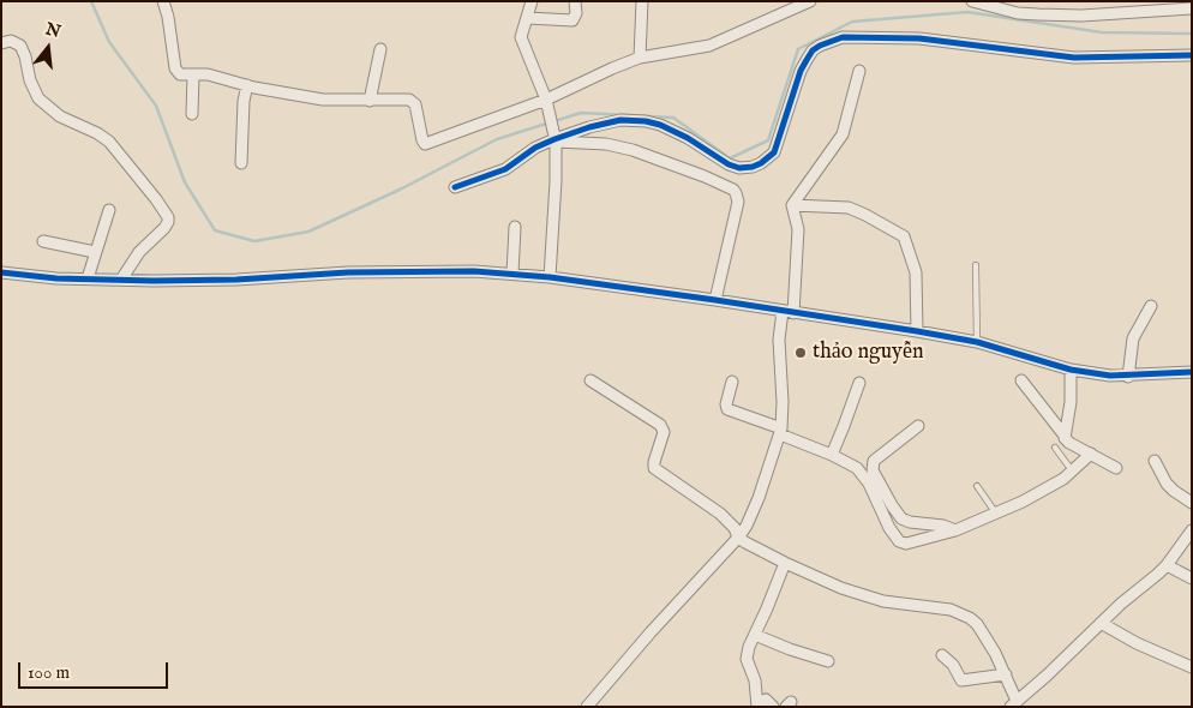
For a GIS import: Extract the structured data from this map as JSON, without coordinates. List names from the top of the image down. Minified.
{"places":["thảo nguyễn"],"scale_bar":"100 m","north":"top"}
